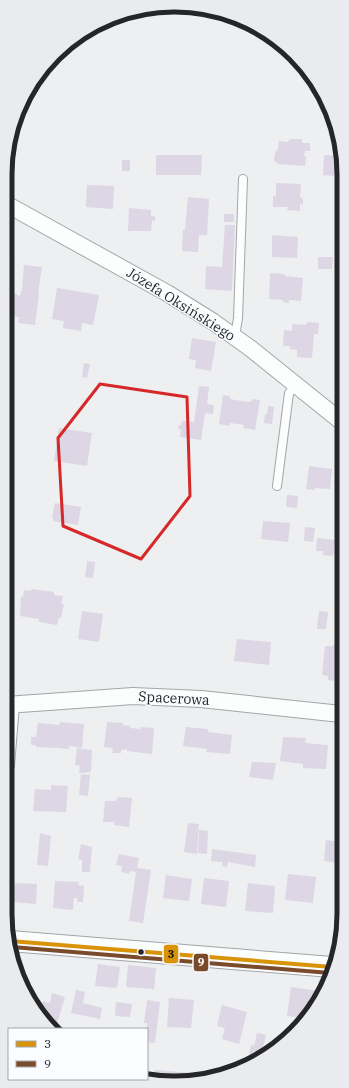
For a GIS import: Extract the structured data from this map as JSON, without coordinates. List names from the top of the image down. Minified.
{"streets":{"street":["Józefa Oksińskiego","Spacerowa"]},"lines":["transit line 3","transit line 9"],"legend":["3","9"]}
